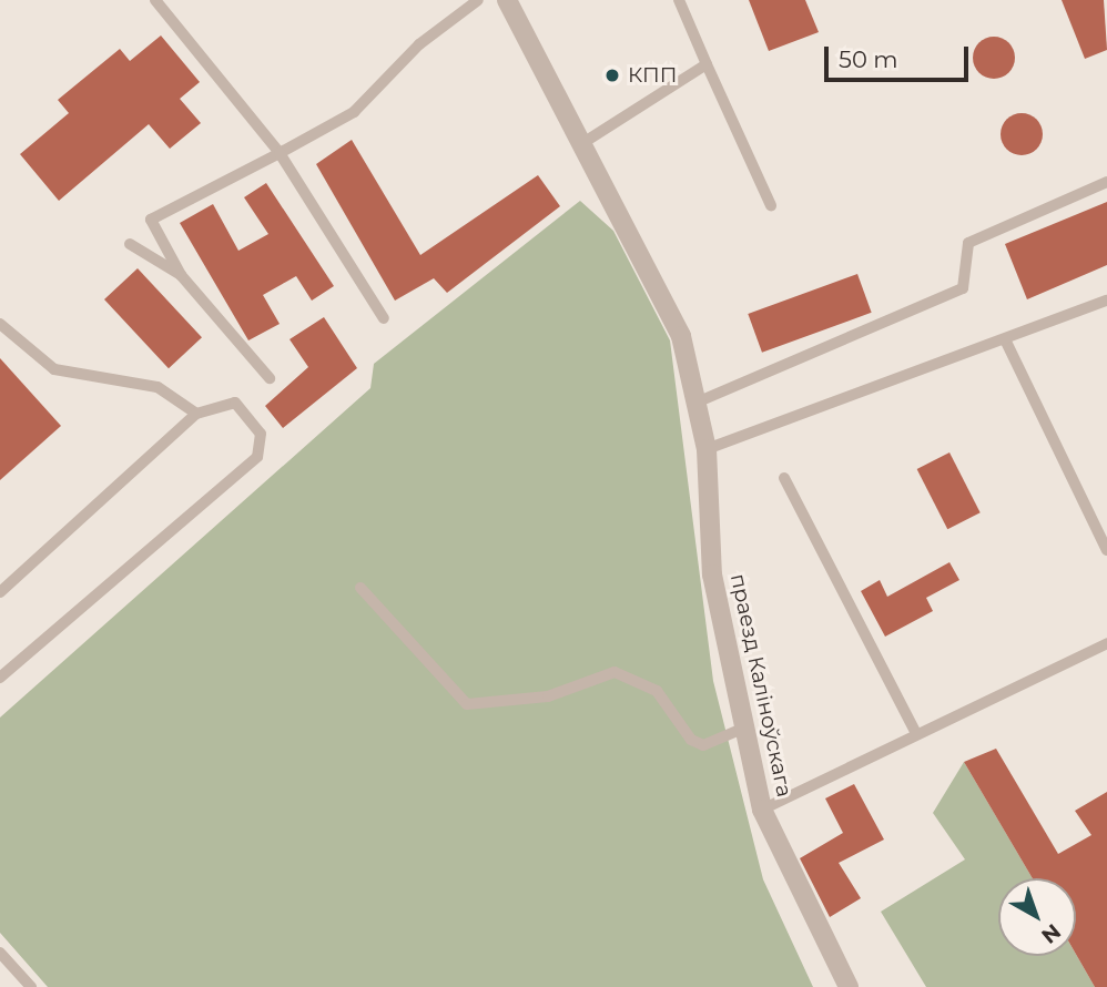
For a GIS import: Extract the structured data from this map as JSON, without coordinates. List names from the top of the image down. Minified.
{"streets":{"street":["праезд Каліноўскага"]},"places":["КПП"],"scale_bar":"50 m","north":"bottom right"}
